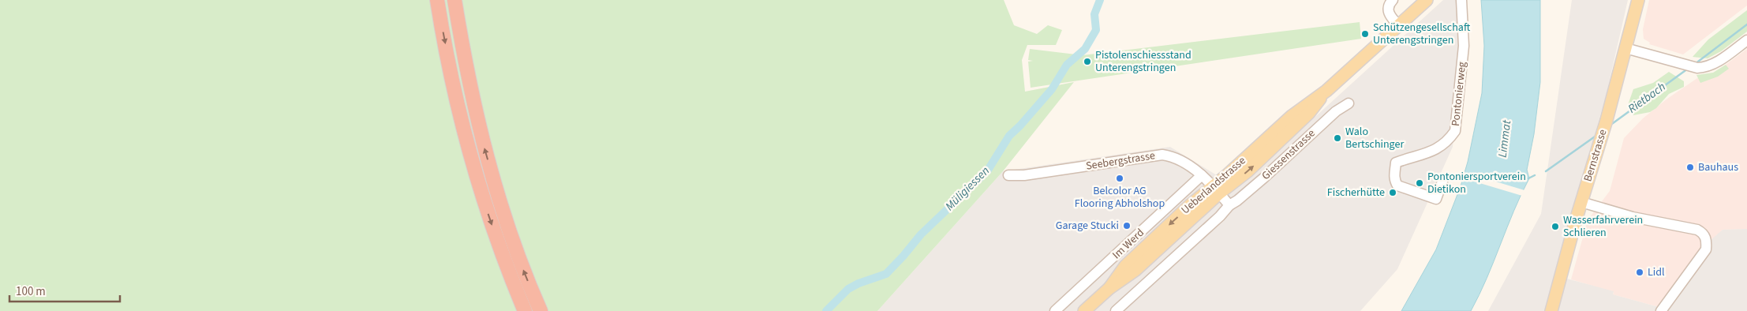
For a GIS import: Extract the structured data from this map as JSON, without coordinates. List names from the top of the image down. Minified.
{"streets":{"main road":["Bernstrasse","Ueberlandstrasse"],"street":["Pontonierweg","Giessenstrasse","Seebergstrasse","Im Werd"]},"crossings":[["Seebergstrasse","Ueberlandstrasse"],["Seebergstrasse","Im Werd"]],"water":["Rietbach","Limmat","Müligiessen"],"places":["Schützengesellschaft Unterengstringen","Pistolenschiessstand Unterengstringen","Walo Bertschinger","Bauhaus","Belcolor AG Flooring Abholshop","Pontoniersportverein Dietikon","Fischerhütte","Garage Stucki","Wasserfahrverein Schlieren","Lidl"],"scale_bar":"100 m"}
